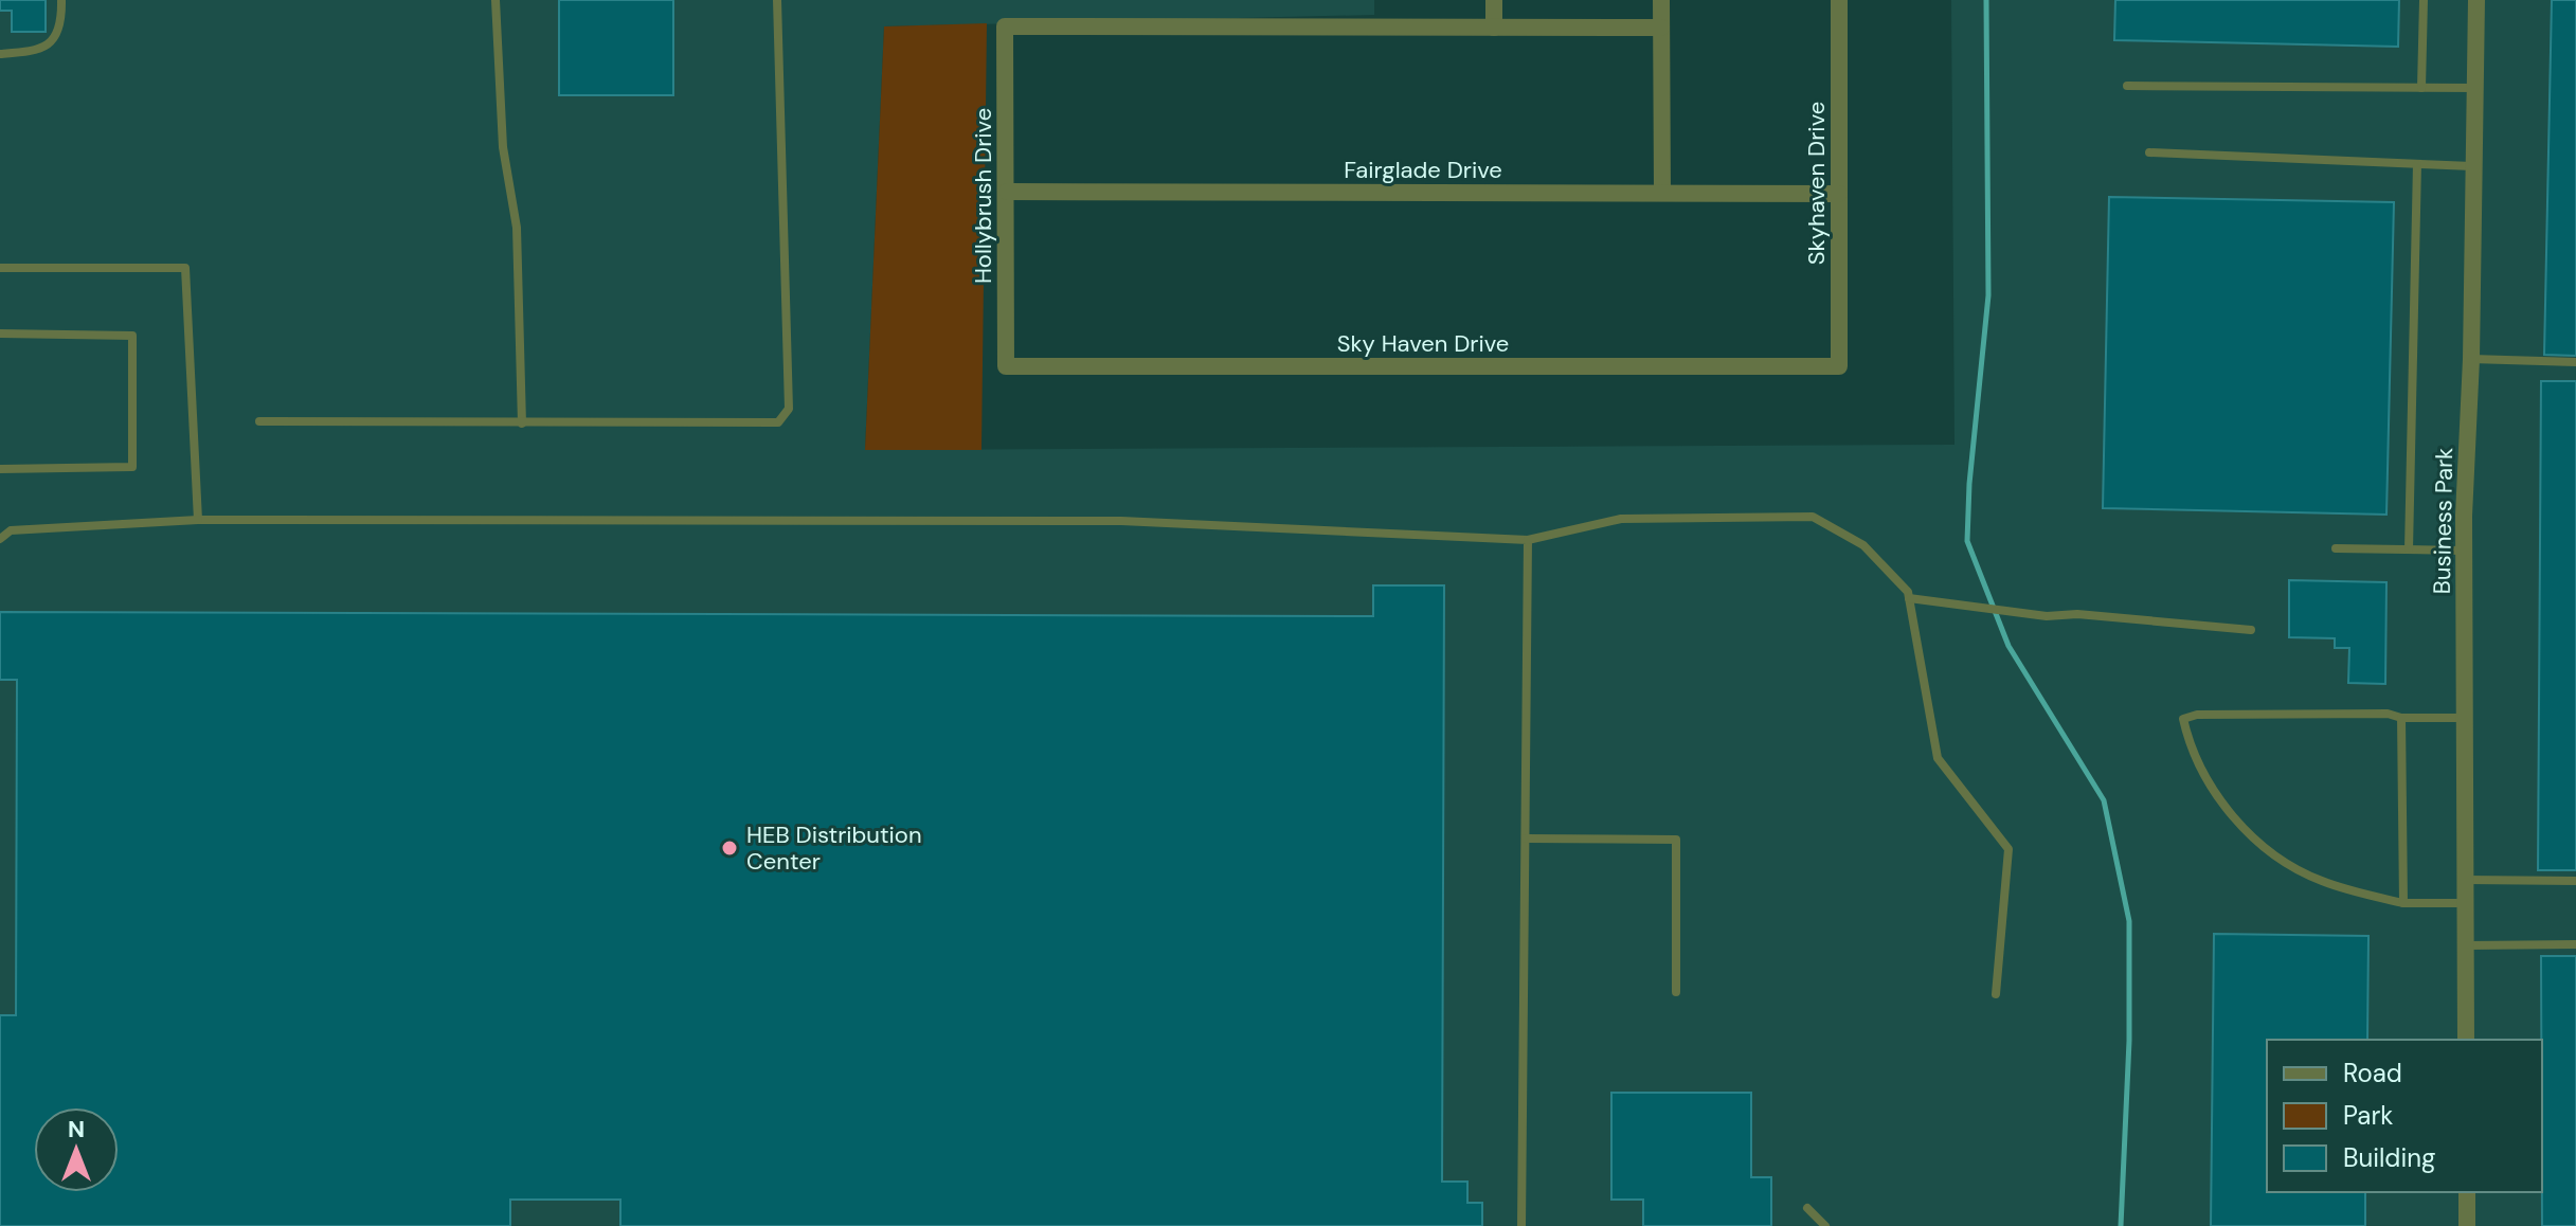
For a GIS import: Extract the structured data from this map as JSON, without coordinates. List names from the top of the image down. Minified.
{"streets":{"street":["Fairglade Drive","Skyhaven Drive","Hollybrush Drive","Sky Haven Drive","Business Park"]},"crossings":[["Fairglade Drive","Skyhaven Drive"],["Fairglade Drive","Hollybrush Drive"],["Skyhaven Drive","Sky Haven Drive"],["Hollybrush Drive","Sky Haven Drive"]],"places":["HEB Distribution Center"],"legend":["Road","Park","Building"],"north":"top"}
